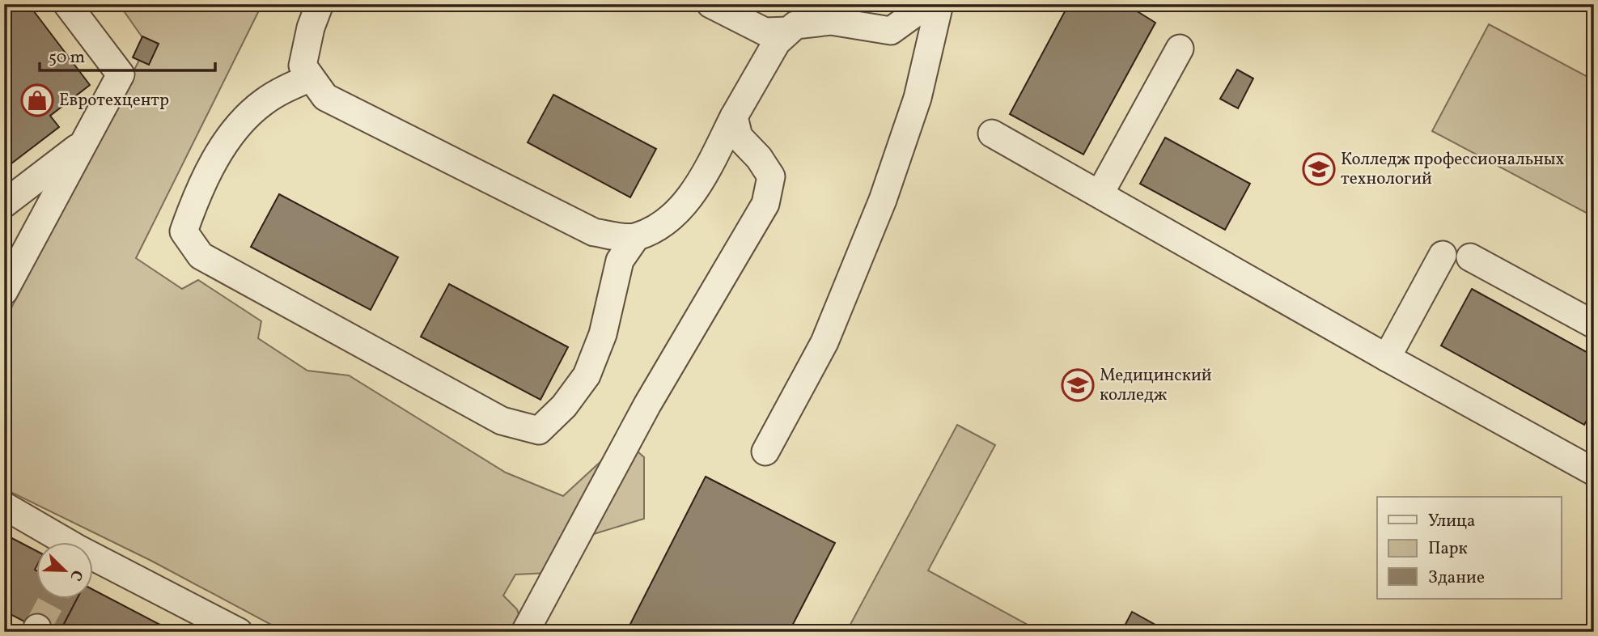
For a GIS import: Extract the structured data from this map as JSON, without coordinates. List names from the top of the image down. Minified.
{"places":{"shop":["Евротехцентр"],"school or university":["Колледж профессиональных технологий","Медицинский колледж"]},"legend":["Улица","Парк","Здание"],"scale_bar":"50 m","north":"bottom right"}
